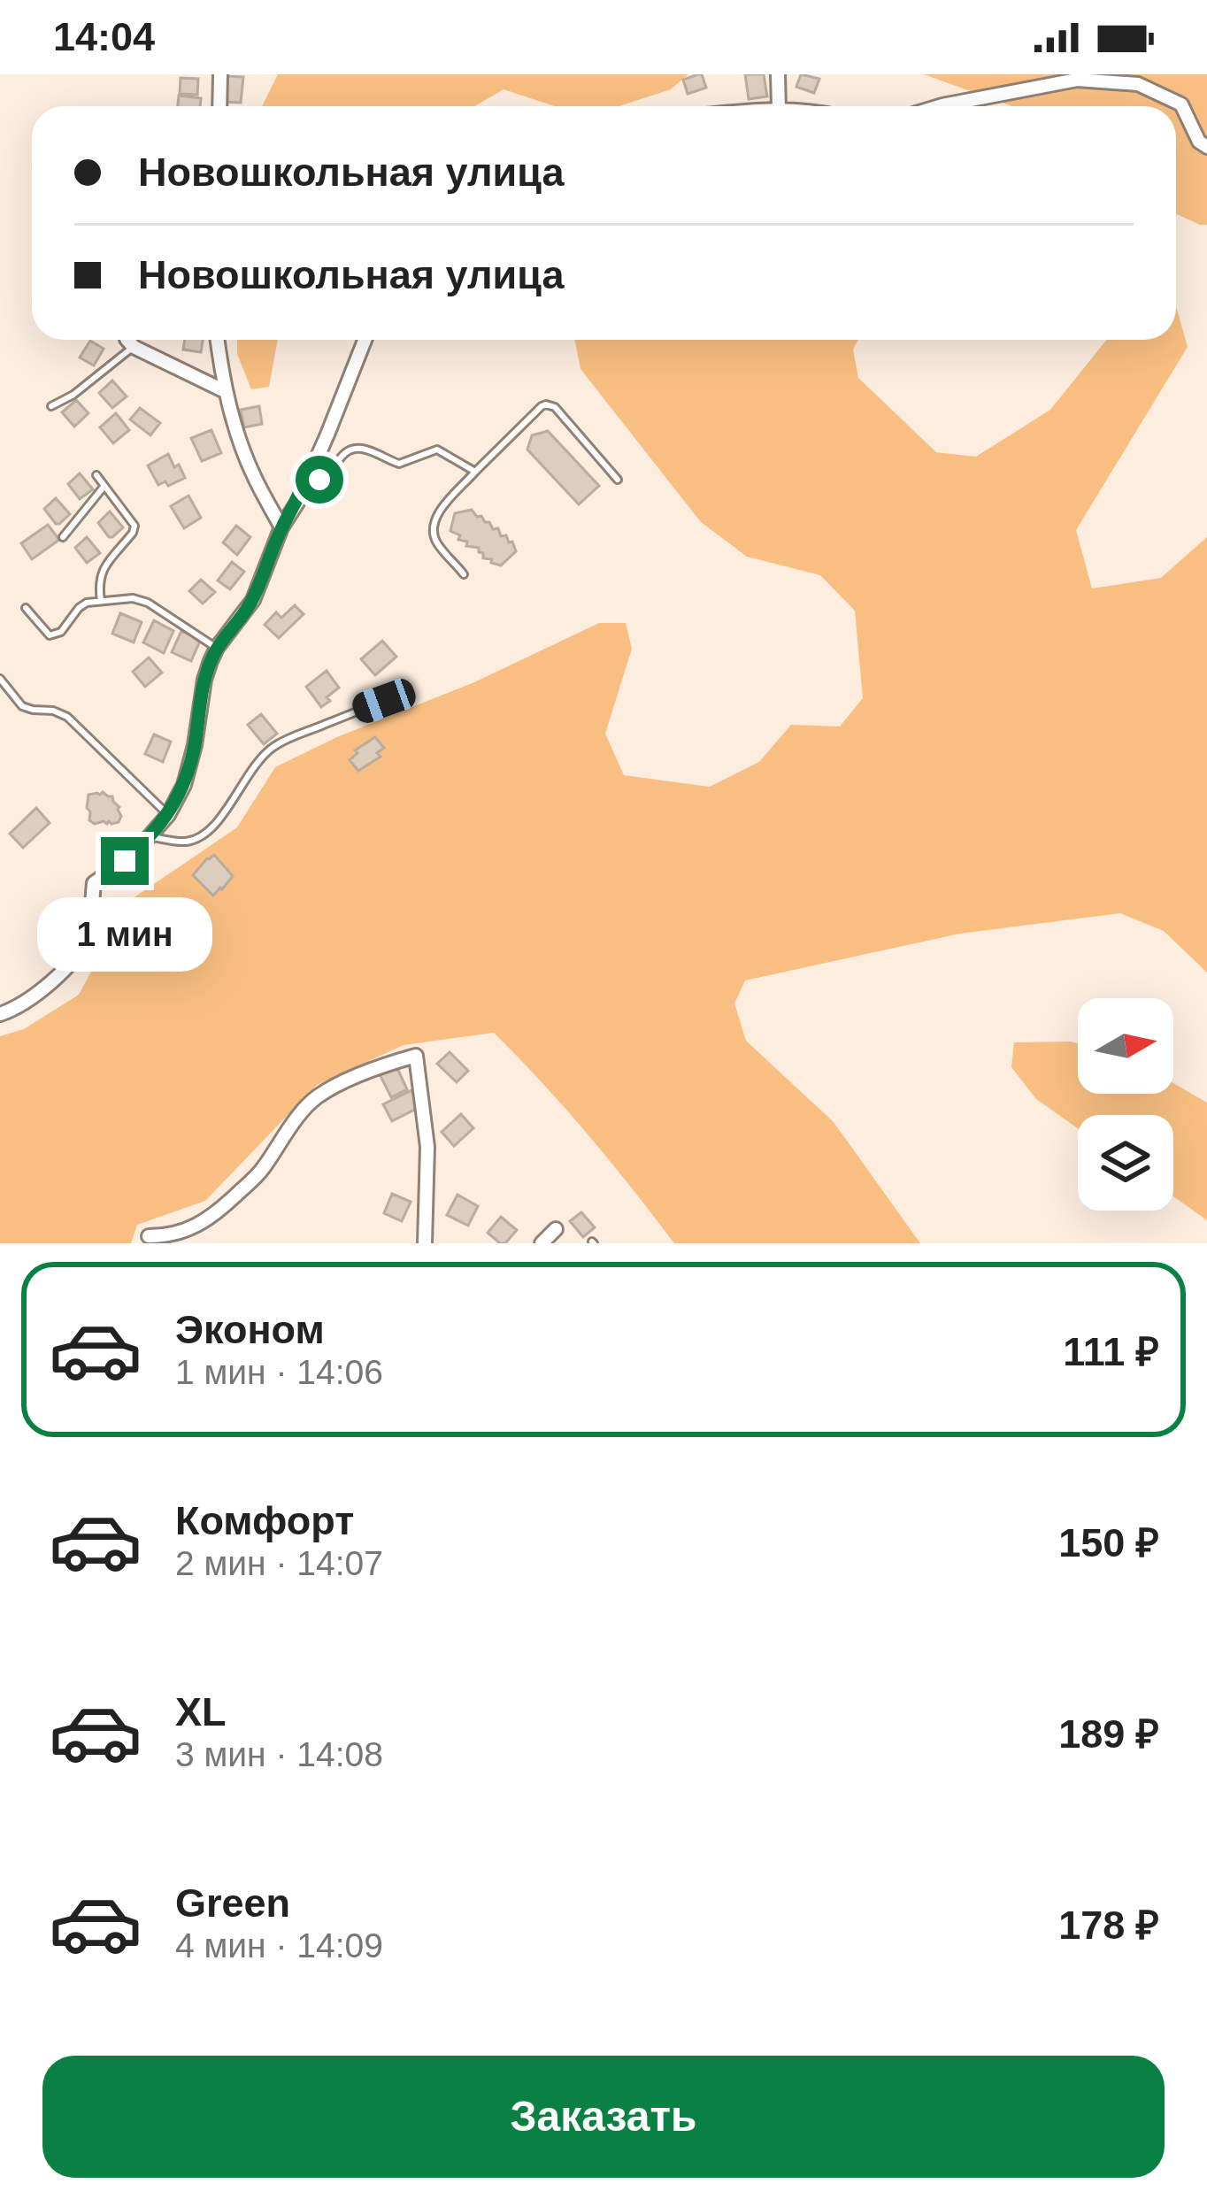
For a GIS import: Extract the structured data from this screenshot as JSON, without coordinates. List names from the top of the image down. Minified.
{"north":"right","page":{"status":"14:04","banner":["Новошкольная улица","Новошкольная улица"],"bubble":"1 мин","list":[{"name":"Эконом","note":"1 мин · 14:06","value":"111 ₽"},{"name":"Комфорт","note":"2 мин · 14:07","value":"150 ₽"},{"name":"XL","note":"3 мин · 14:08","value":"189 ₽"},{"name":"Green","note":"4 мин · 14:09","value":"178 ₽"}],"buttons":"Заказать"}}
